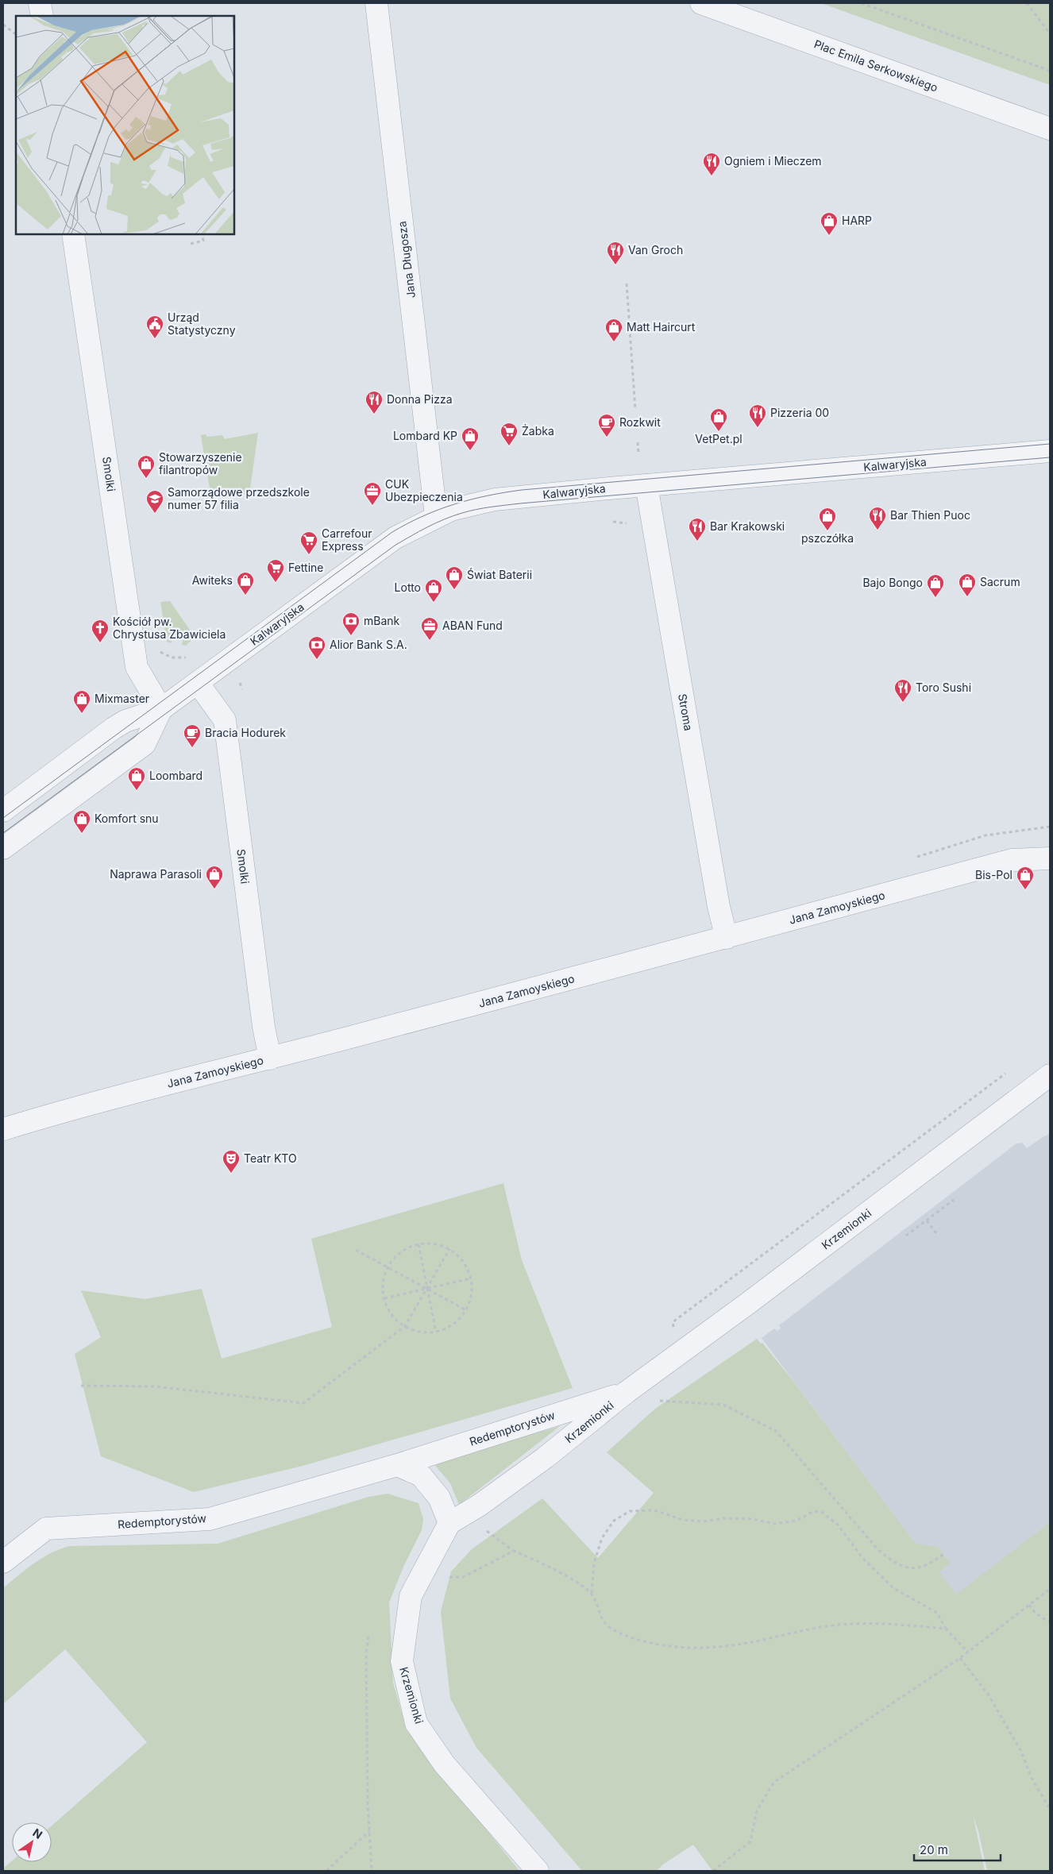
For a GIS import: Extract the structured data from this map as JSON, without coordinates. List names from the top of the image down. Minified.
{"streets":{"street":["Plac Emila Serkowskiego","Jana Długosza","Kalwaryjska","Smolki","Stroma","Jana Zamoyskiego","Krzemionki","Redemptorystów"]},"crossings":[["Jana Długosza","Kalwaryjska"],["Kalwaryjska","Smolki"],["Kalwaryjska","Stroma"],["Smolki","Jana Zamoyskiego"],["Stroma","Jana Zamoyskiego"],["Krzemionki","Redemptorystów"]],"places":{"restaurant":["Ogniem i Mieczem","Van Groch","Donna Pizza","Pizzeria 00","Bar Thien Puoc","Bar Krakowski","Toro Sushi"],"shop":["HARP","Matt Haircurt","VetPet.pl","Lombard KP","Stowarzyszenie filantropów","pszczółka","Świat Baterii","Awiteks","Sacrum","Bajo Bongo","Lotto","Mixmaster","Loombard","Komfort snu","Naprawa Parasoli","Bis-Pol"],"public building":["Urząd Statystyczny"],"cafe":["Rozkwit","Bracia Hodurek"],"supermarket":["Żabka","Carrefour Express","Fettine"],"office":["CUK Ubezpieczenia","ABAN Fund"],"school or university":["Samorządowe przedszkole numer 57 filia"],"bank":["mBank","Alior Bank S.A."],"church":["Kościół pw. Chrystusa Zbawiciela"],"theatre":["Teatr KTO"]},"scale_bar":"20 m","north":"top right"}
